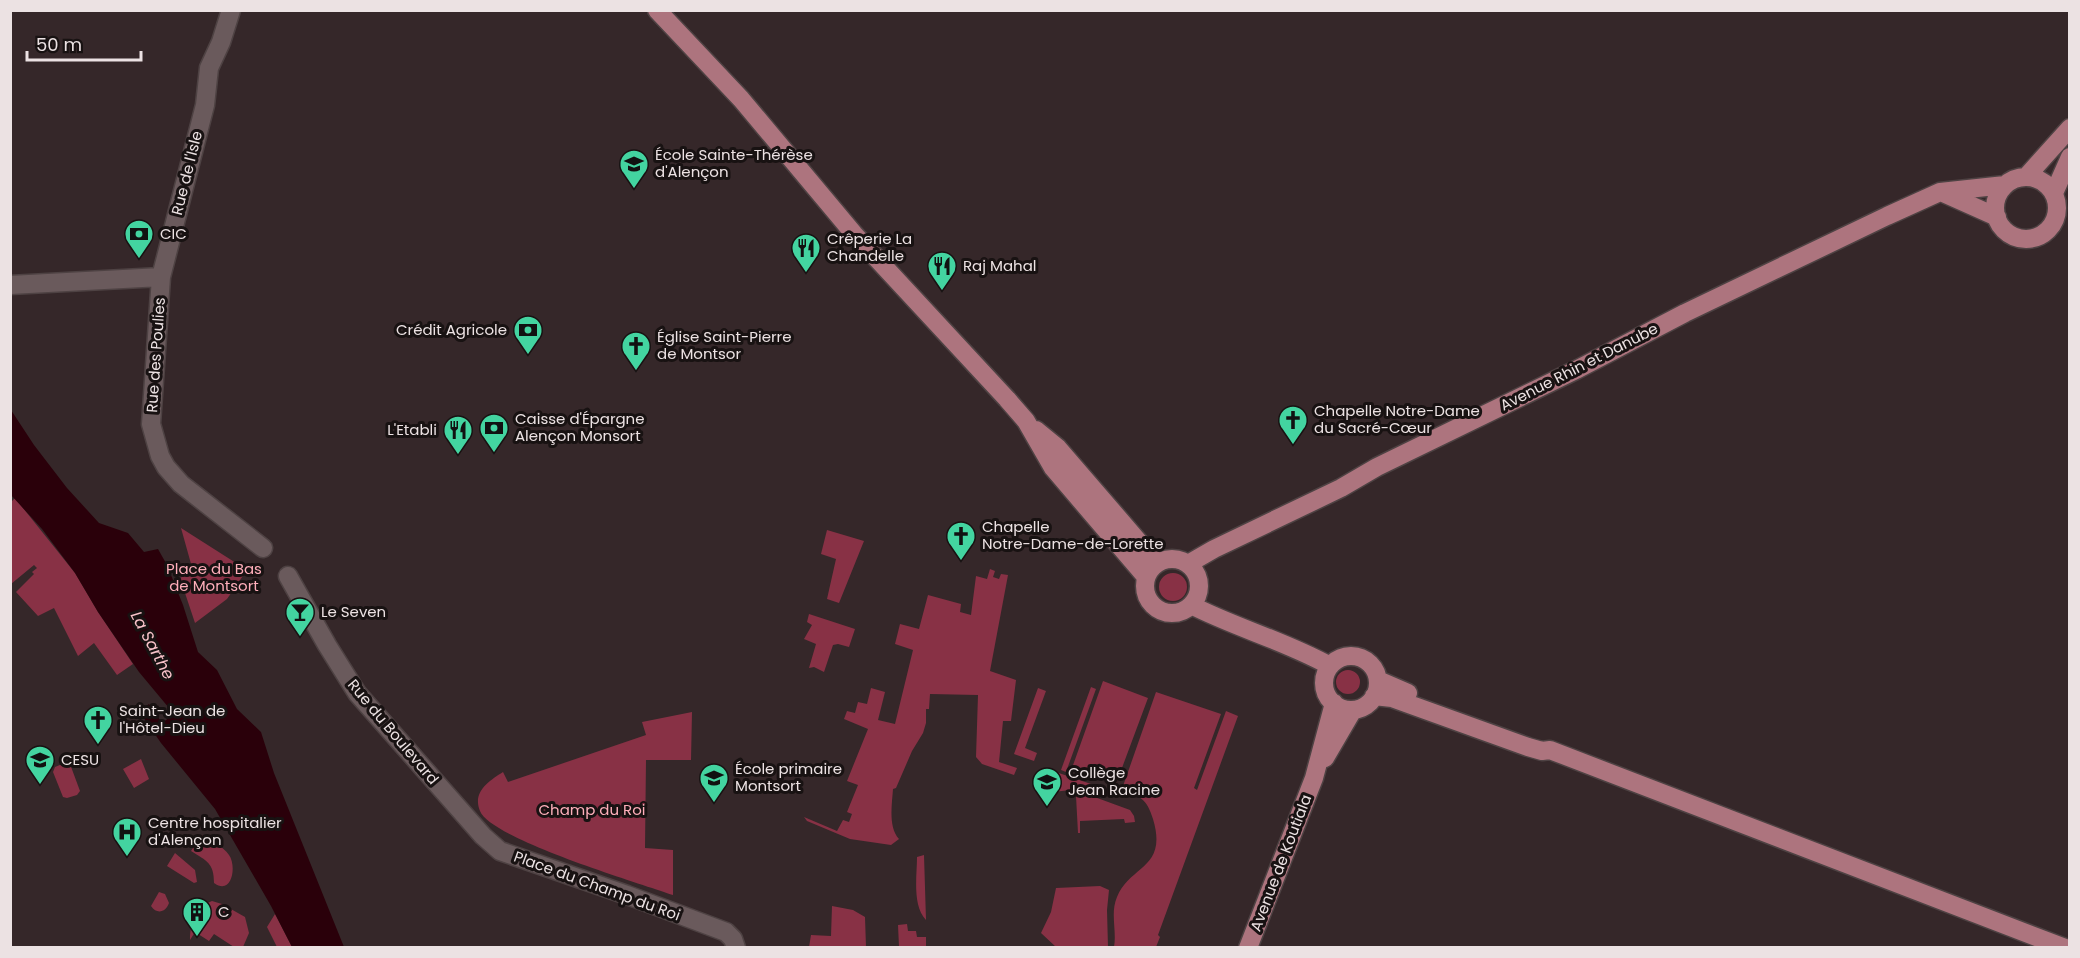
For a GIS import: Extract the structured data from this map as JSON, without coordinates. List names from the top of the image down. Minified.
{"streets":{"main road":["Avenue Rhin et Danube","Avenue de Koutiala"],"street":["Rue de l'Isle","Rue des Poulies","Rue du Boulevard","Place du Champ du Roi"]},"crossings":[["Rue de l'Isle","Rue des Poulies"],["Rue du Boulevard","Place du Champ du Roi"]],"water":["La Sarthe"],"parks":["Place du Bas de Montsort","Champ du Roi"],"places":{"school or university":["École Sainte-Thérèse d'Alençon","CESU","École primaire Montsort","Collège Jean Racine"],"bank":["CIC","Crédit Agricole","Caisse d'Épargne Alençon Monsort"],"restaurant":["Crêperie La Chandelle","Raj Mahal","L'Etabli"],"church":["Église Saint-Pierre de Montsor","Chapelle Notre-Dame du Sacré-Cœur","Chapelle Notre-Dame-de-Lorette","Saint-Jean de l'Hôtel-Dieu"],"bar":["Le Seven"],"hospital":["Centre hospitalier d'Alençon"],"building":["C"]},"scale_bar":"50 m"}
